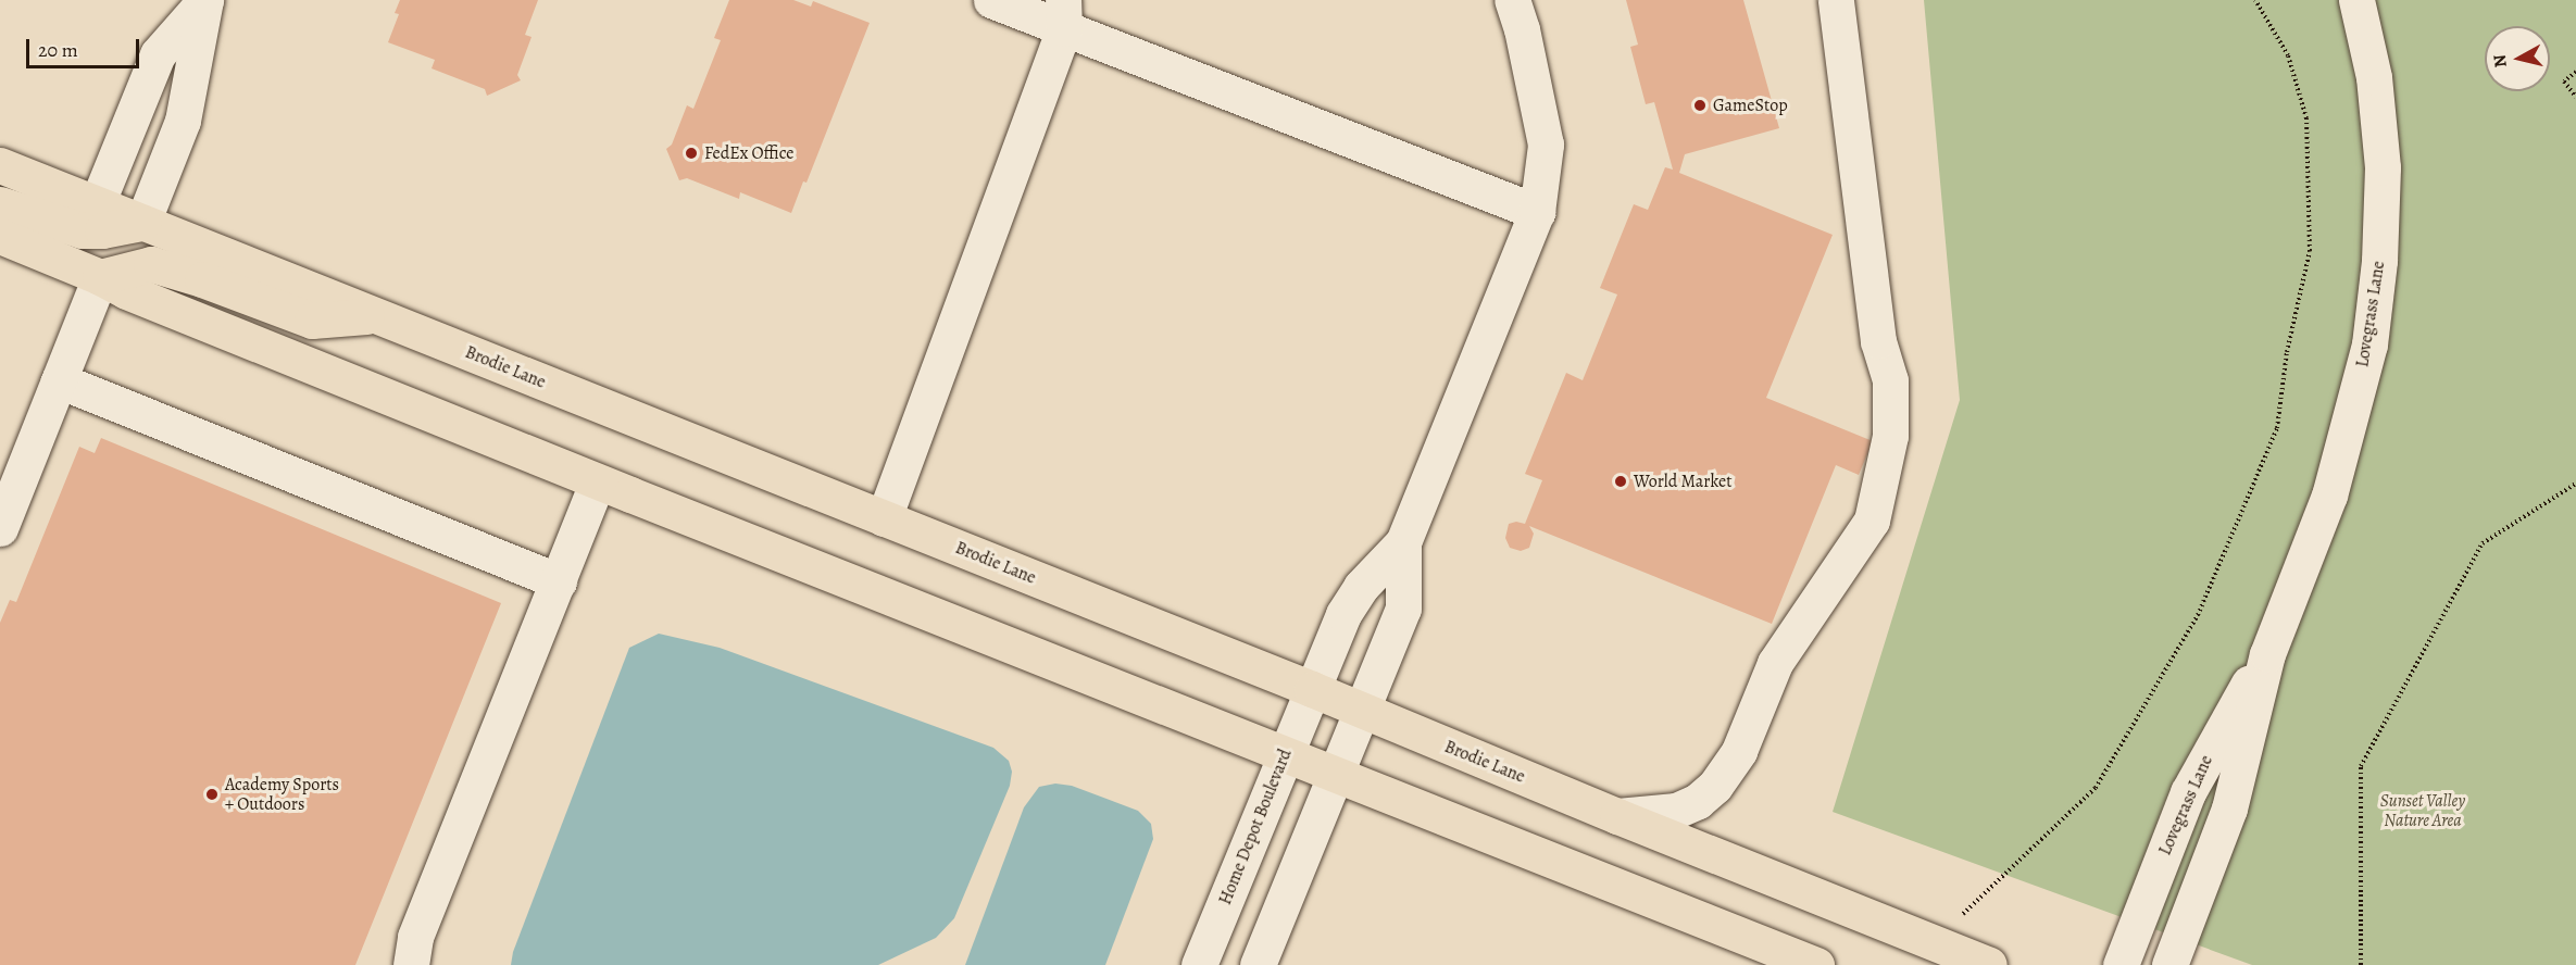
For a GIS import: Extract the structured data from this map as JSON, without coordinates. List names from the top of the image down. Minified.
{"streets":{"main road":["Brodie Lane"],"street":["Lovegrass Lane","Home Depot Boulevard"]},"crossings":[["Brodie Lane","Home Depot Boulevard"]],"parks":["Sunset Valley Nature Area"],"places":["GameStop","FedEx Office","World Market","Academy Sports + Outdoors"],"scale_bar":"20 m","north":"left"}
